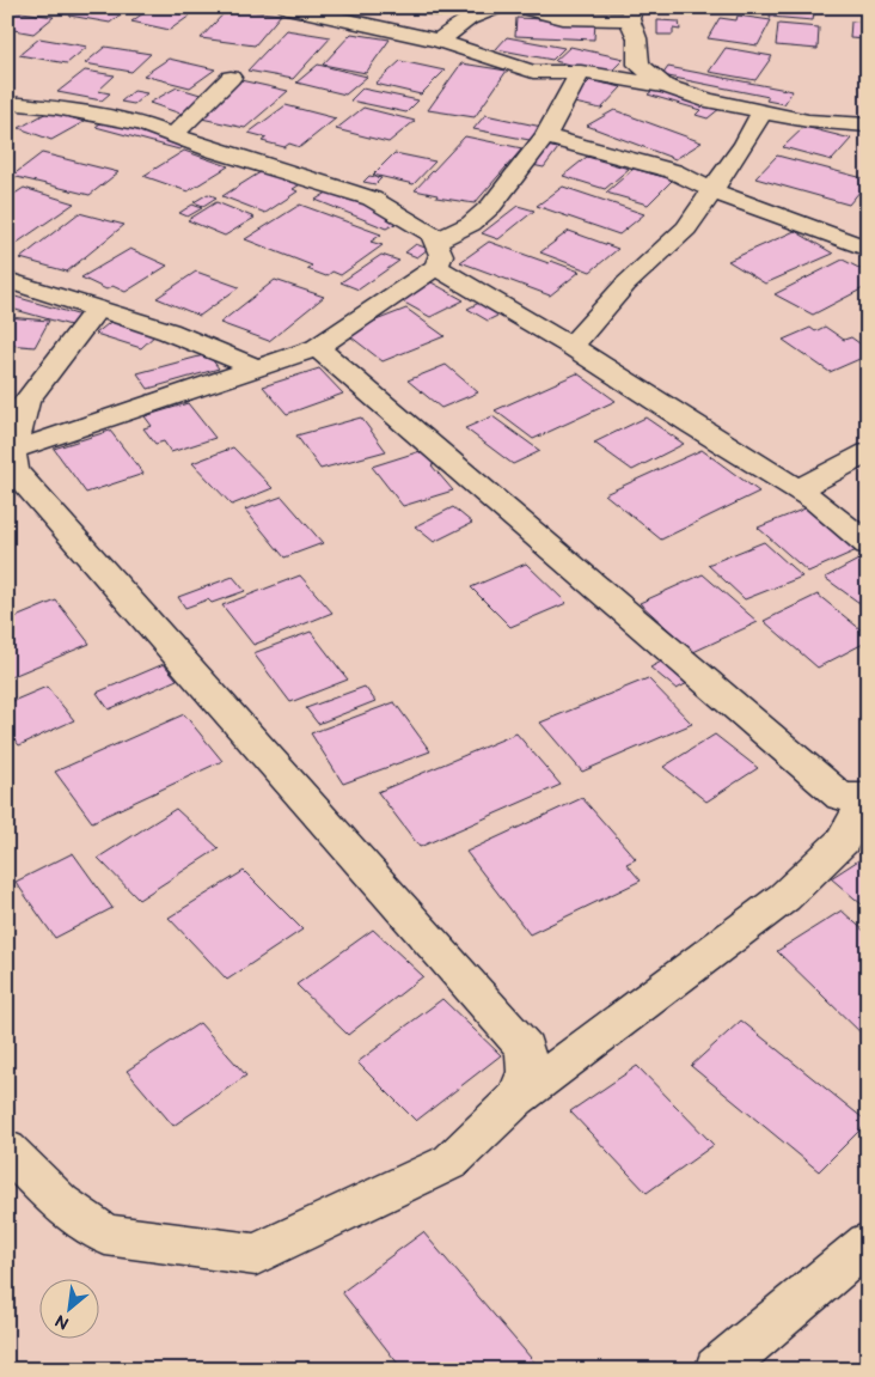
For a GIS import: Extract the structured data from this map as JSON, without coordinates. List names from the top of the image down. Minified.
{"north":"bottom left"}
